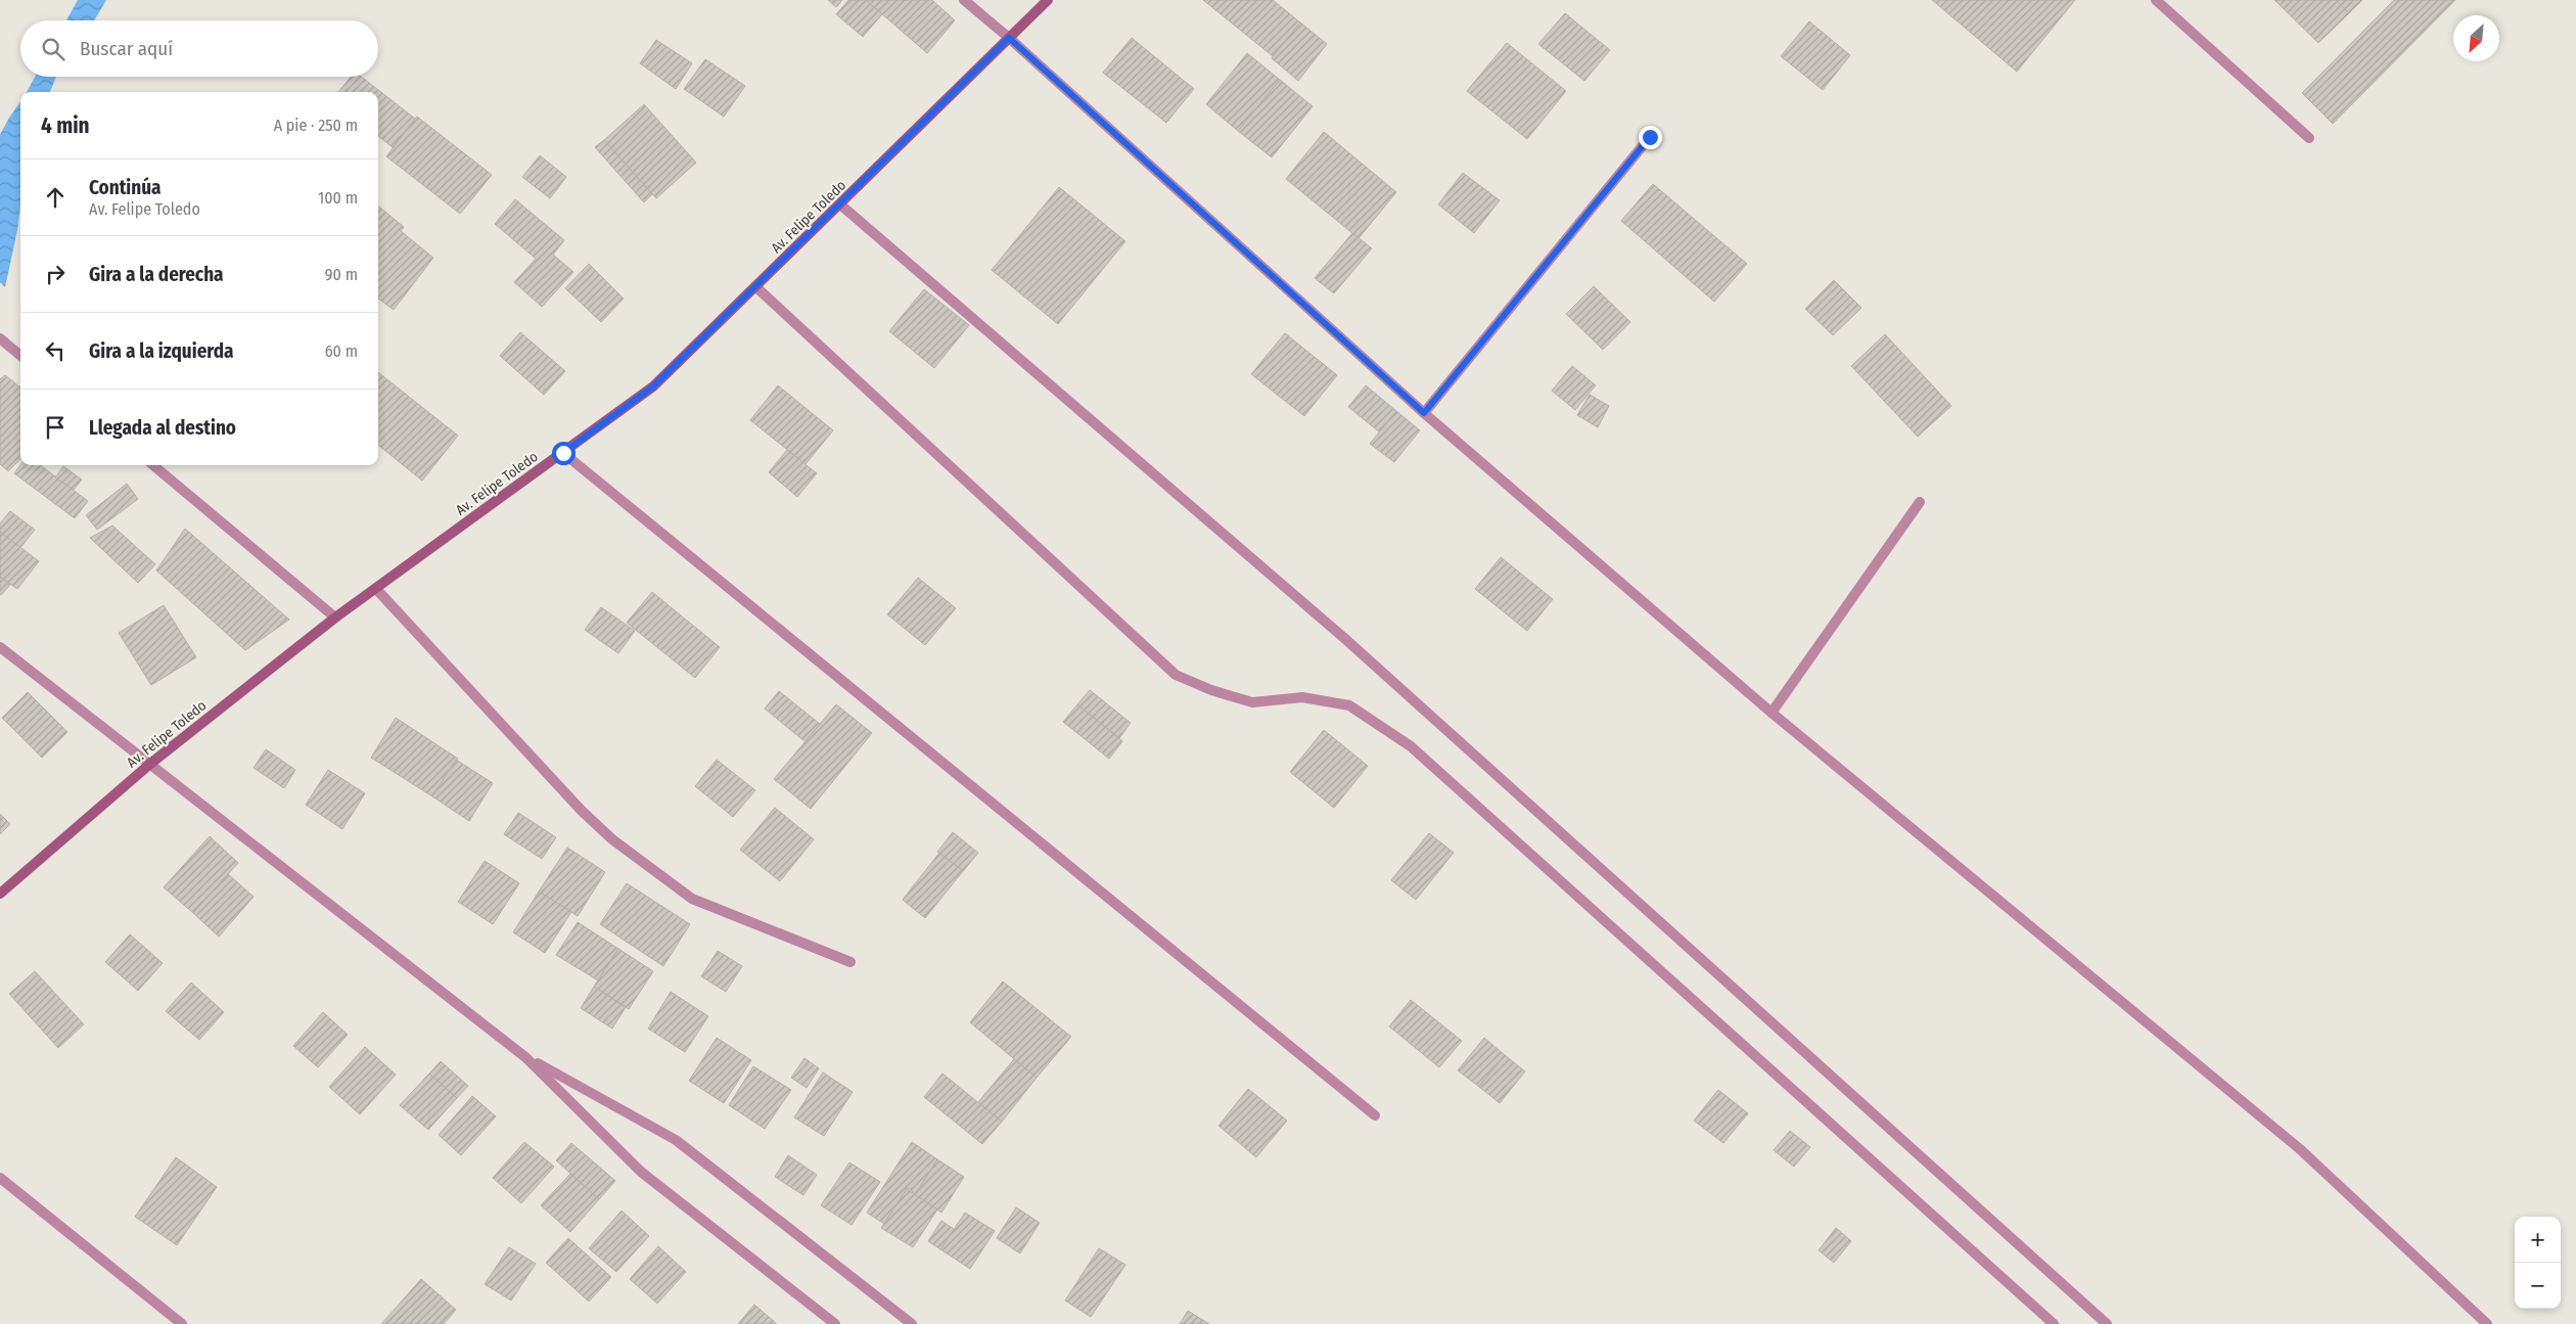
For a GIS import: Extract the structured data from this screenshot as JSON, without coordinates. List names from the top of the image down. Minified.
{"streets":{"main road":["Av. Felipe Toledo"]},"north":"bottom left","page":{"search":"Buscar aquí","heading":["4 min","A pie · 250 m"],"list":[["Continúa","Av. Felipe Toledo","100 m"],["Gira a la derecha","90 m"],["Gira a la izquierda","60 m"],"Llegada al destino"],"map_buttons":["+","−"]}}
